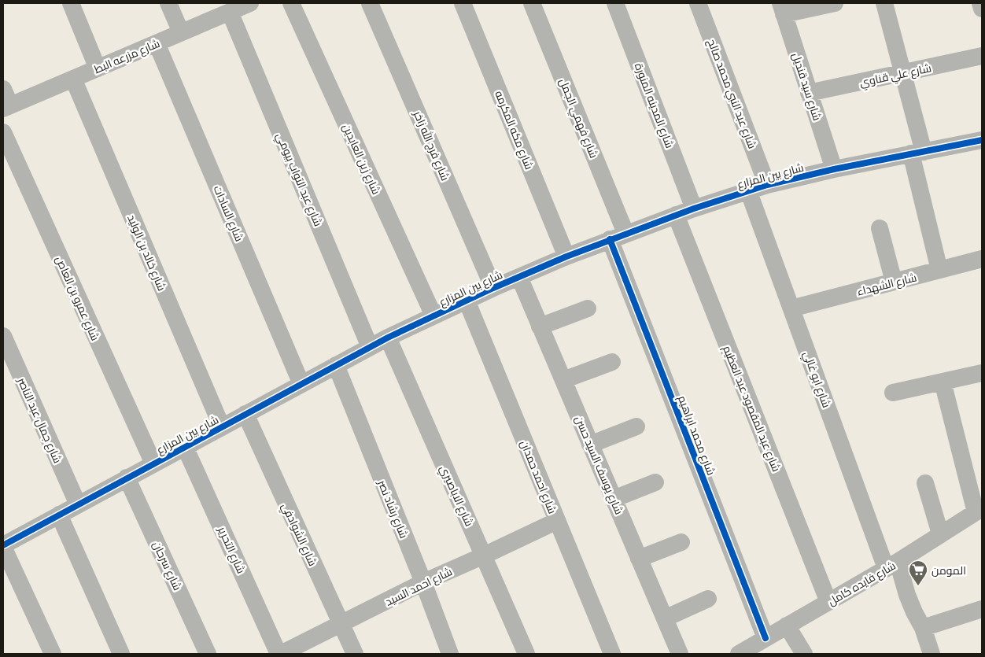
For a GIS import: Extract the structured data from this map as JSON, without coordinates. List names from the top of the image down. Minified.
{"streets":{"street":["شارع مزرعه البط","شارع علي قناوي","شارع سيد قنديل","شارع عبد النبي محمد صالح","شارع المدينه المنورة","شارع فهمي الجمل","شارع مكه المكرمه","شارع فرج الله زاخر","شارع زين العابدين","شارع بين المزارع","شارع عبد التواب بيومي","شارع السادات","شارع خالد بن الوليد","شارع الشهداء","شارع عمرو بن العاص","شارع ابو غالي","شارع عبد المقصود عبد العظيم","شارع جمال عبد الناصر","شارع محمد ابراهيم","شارع يوسف السيد حسن","شارع احمد حمدان","شارع الاباصيري","شارع رشاد نصر","شارع الشوادفي","شارع التحرير","شارع سرحان","شارع فايده كامل","شارع احمد السيد"]},"crossings":[["شارع مزرعه البط","شارع عبد التواب بيومي"],["شارع مزرعه البط","شارع السادات"],["شارع مزرعه البط","شارع خالد بن الوليد"],["شارع علي قناوي","شارع سيد قنديل"],["شارع سيد قنديل","شارع بين المزارع"],["شارع عبد النبي محمد صالح","شارع بين المزارع"],["شارع المدينه المنورة","شارع بين المزارع"],["شارع فهمي الجمل","شارع بين المزارع"],["شارع فهمي الجمل","شارع محمد ابراهيم"],["شارع مكه المكرمه","شارع بين المزارع"],["شارع فرج الله زاخر","شارع بين المزارع"],["شارع زين العابدين","شارع بين المزارع"],["شارع بين المزارع","شارع عبد التواب بيومي"],["شارع بين المزارع","شارع السادات"],["شارع بين المزارع","شارع خالد بن الوليد"],["شارع بين المزارع","شارع عمرو بن العاص"],["شارع بين المزارع","شارع ابو غالي"],["شارع بين المزارع","شارع عبد المقصود عبد العظيم"],["شارع بين المزارع","شارع جمال عبد الناصر"],["شارع بين المزارع","شارع محمد ابراهيم"],["شارع بين المزارع","شارع يوسف السيد حسن"],["شارع بين المزارع","شارع احمد حمدان"],["شارع بين المزارع","شارع الاباصيري"],["شارع بين المزارع","شارع رشاد نصر"],["شارع بين المزارع","شارع الشوادفي"],["شارع بين المزارع","شارع التحرير"],["شارع بين المزارع","شارع سرحان"],["شارع الشهداء","شارع ابو غالي"],["شارع ابو غالي","شارع فايده كامل"],["شارع عبد المقصود عبد العظيم","شارع فايده كامل"],["شارع محمد ابراهيم","شارع فايده كامل"],["شارع احمد حمدان","شارع احمد السيد"],["شارع الاباصيري","شارع احمد السيد"],["شارع رشاد نصر","شارع احمد السيد"],["شارع الشوادفي","شارع احمد السيد"],["شارع التحرير","شارع احمد السيد"]],"places":{"supermarket":["المومن"]}}
